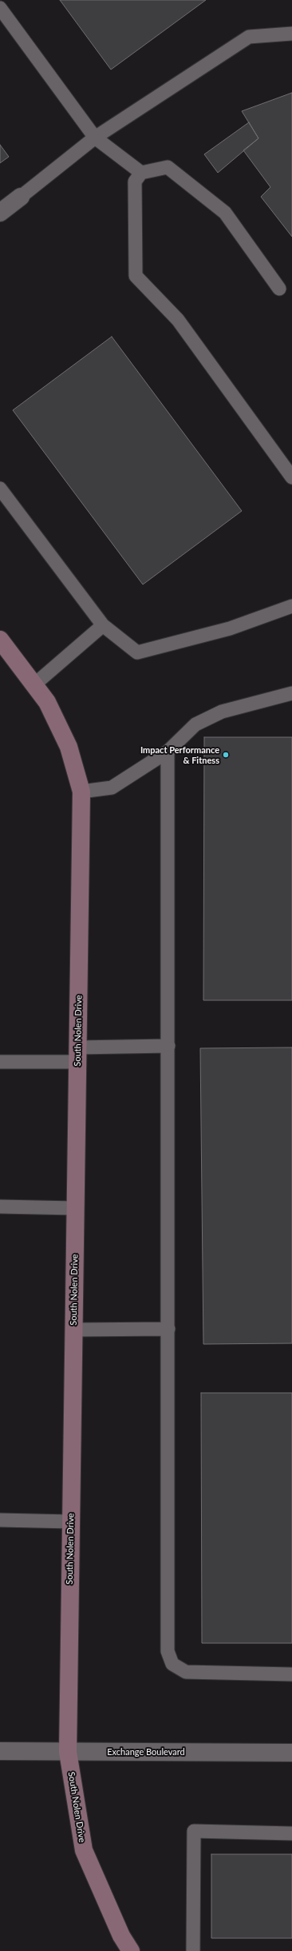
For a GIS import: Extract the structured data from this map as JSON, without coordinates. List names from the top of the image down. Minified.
{"streets":{"street":["South Nolen Drive","Exchange Boulevard"]},"crossings":[["South Nolen Drive","Exchange Boulevard"]],"places":["Impact Performance & Fitness"]}
